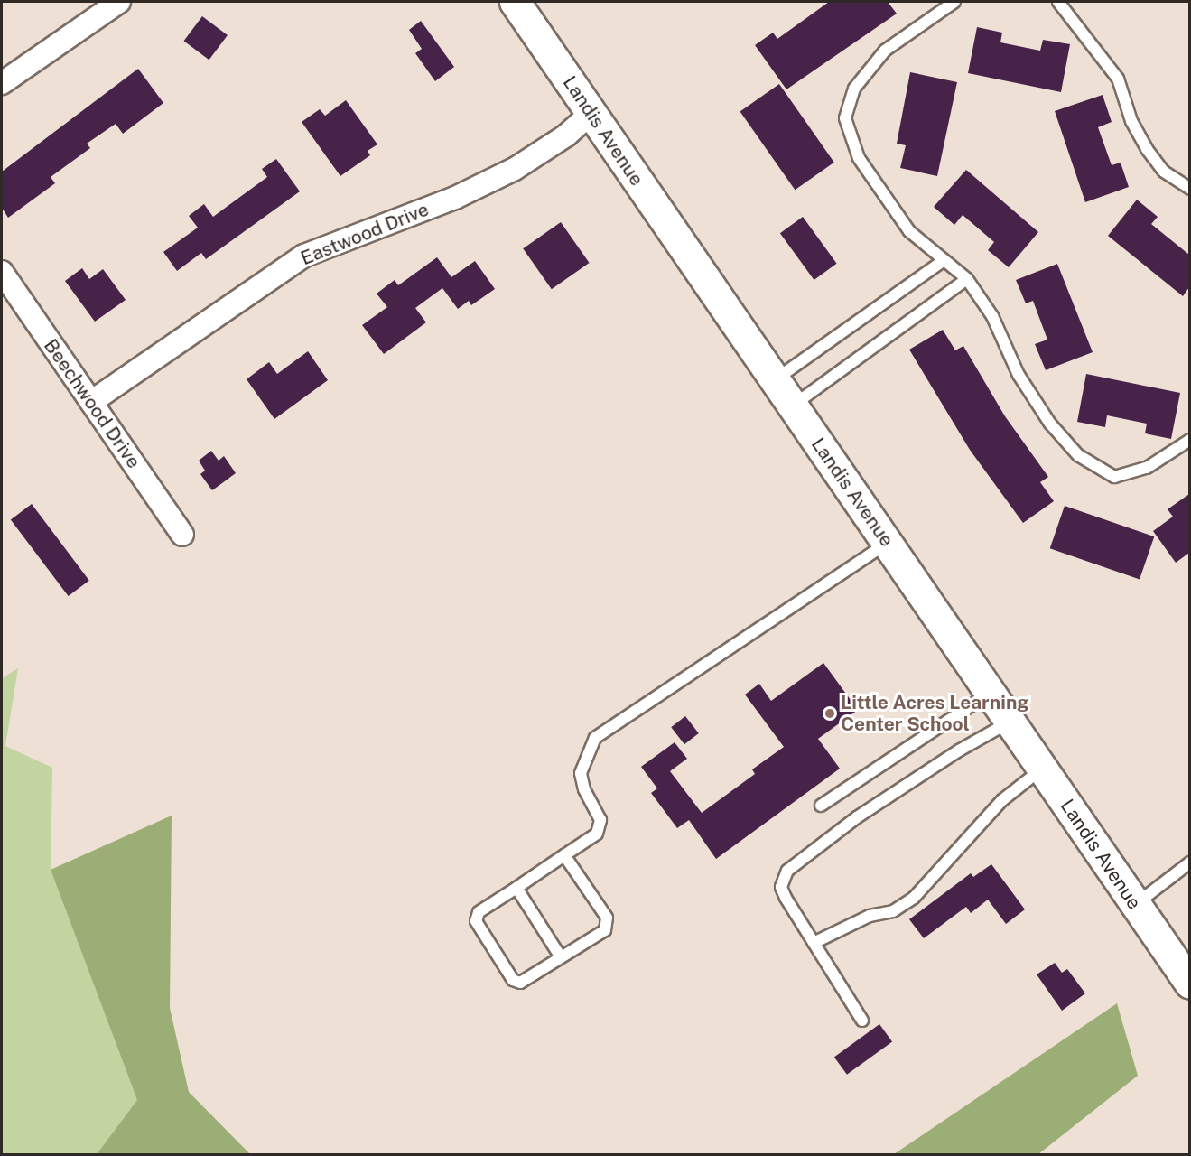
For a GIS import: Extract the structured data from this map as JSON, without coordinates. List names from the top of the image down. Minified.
{"streets":{"main road":["Landis Avenue"],"street":["Eastwood Drive","Beechwood Drive"]},"crossings":[["Landis Avenue","Eastwood Drive"],["Eastwood Drive","Beechwood Drive"]],"places":["Little Acres Learning Center School"]}
